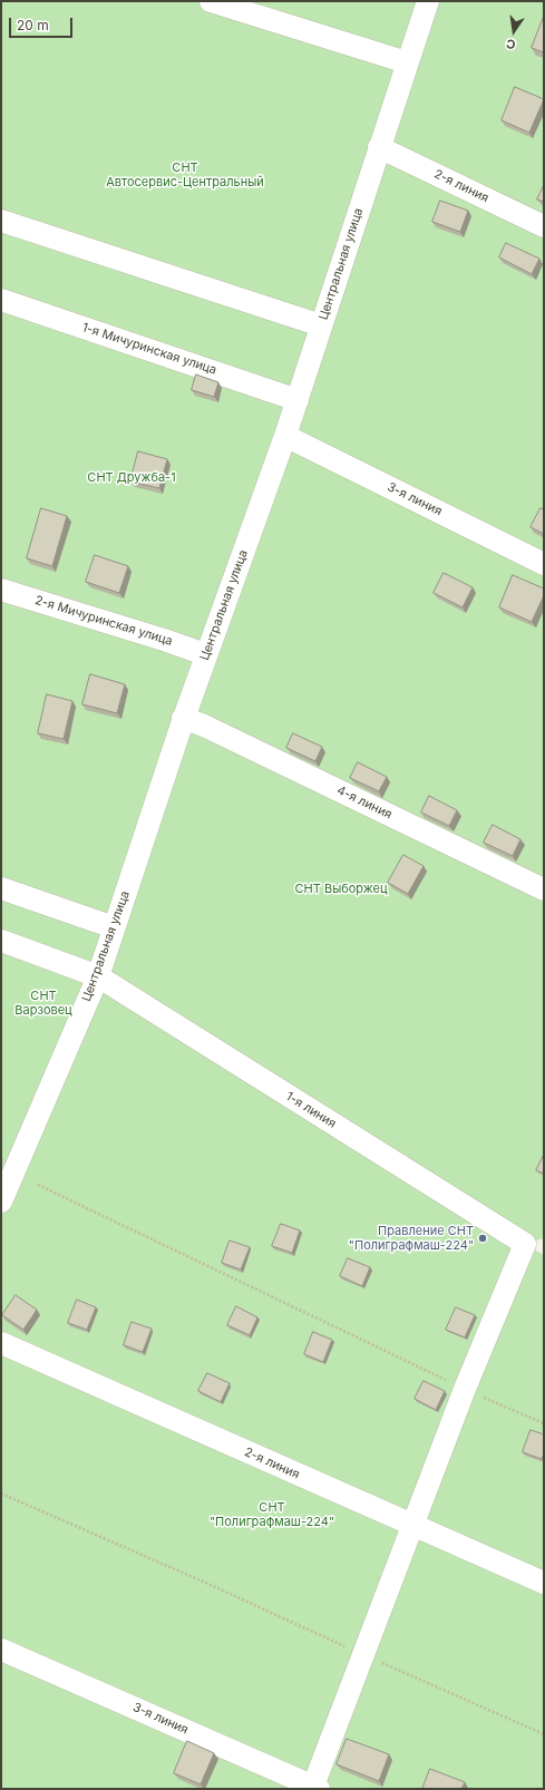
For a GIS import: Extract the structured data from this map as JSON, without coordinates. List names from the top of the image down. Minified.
{"streets":{"street":["2-я линия","Центральная улица","1-я Мичуринская улица","3-я линия","2-я Мичуринская улица","4-я линия","1-я линия"]},"crossings":[["2-я линия","Центральная улица"],["Центральная улица","1-я Мичуринская улица"],["Центральная улица","3-я линия"],["Центральная улица","2-я Мичуринская улица"],["Центральная улица","4-я линия"],["Центральная улица","1-я линия"]],"parks":["СНТ Автосервис-Центральный","СНТ Дружба-1","СНТ Выборжец","СНТ Варзовец","СНТ \"Полиграфмаш-224\""],"places":["Правление СНТ \"Полиграфмаш-224\""],"scale_bar":"20 m","north":"bottom"}
